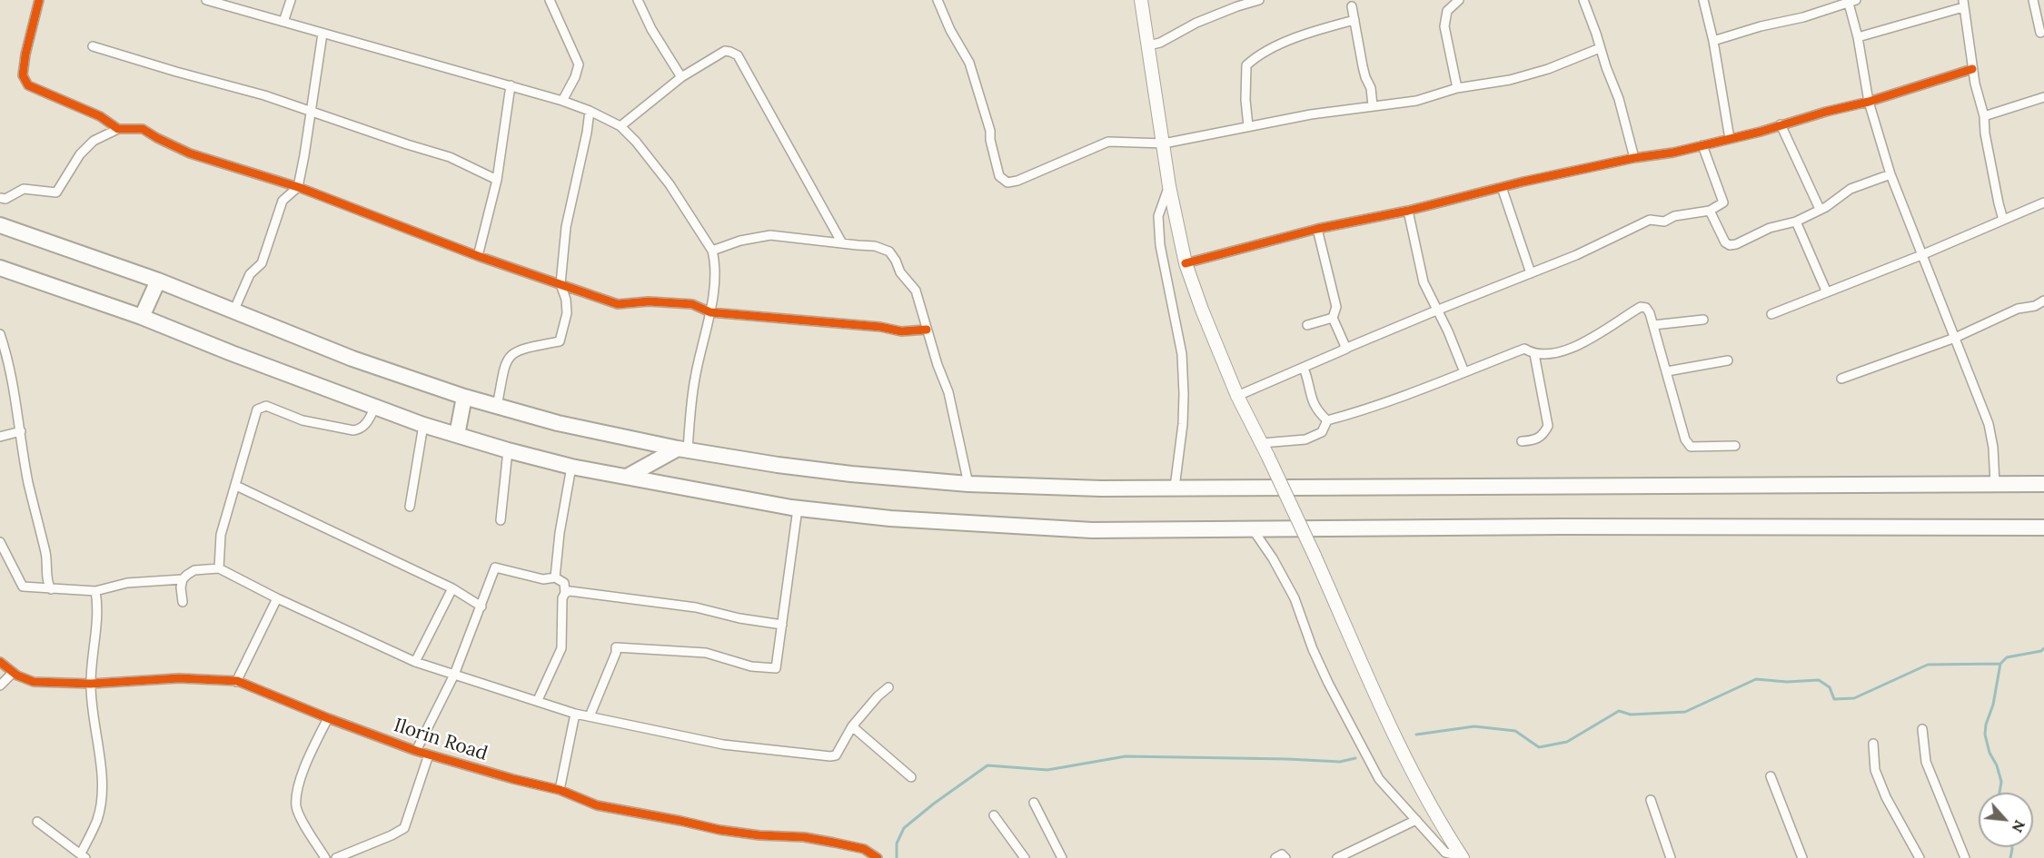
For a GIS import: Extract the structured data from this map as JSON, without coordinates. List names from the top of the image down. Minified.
{"streets":{"street":["Ilorin Road"]},"north":"bottom right"}
